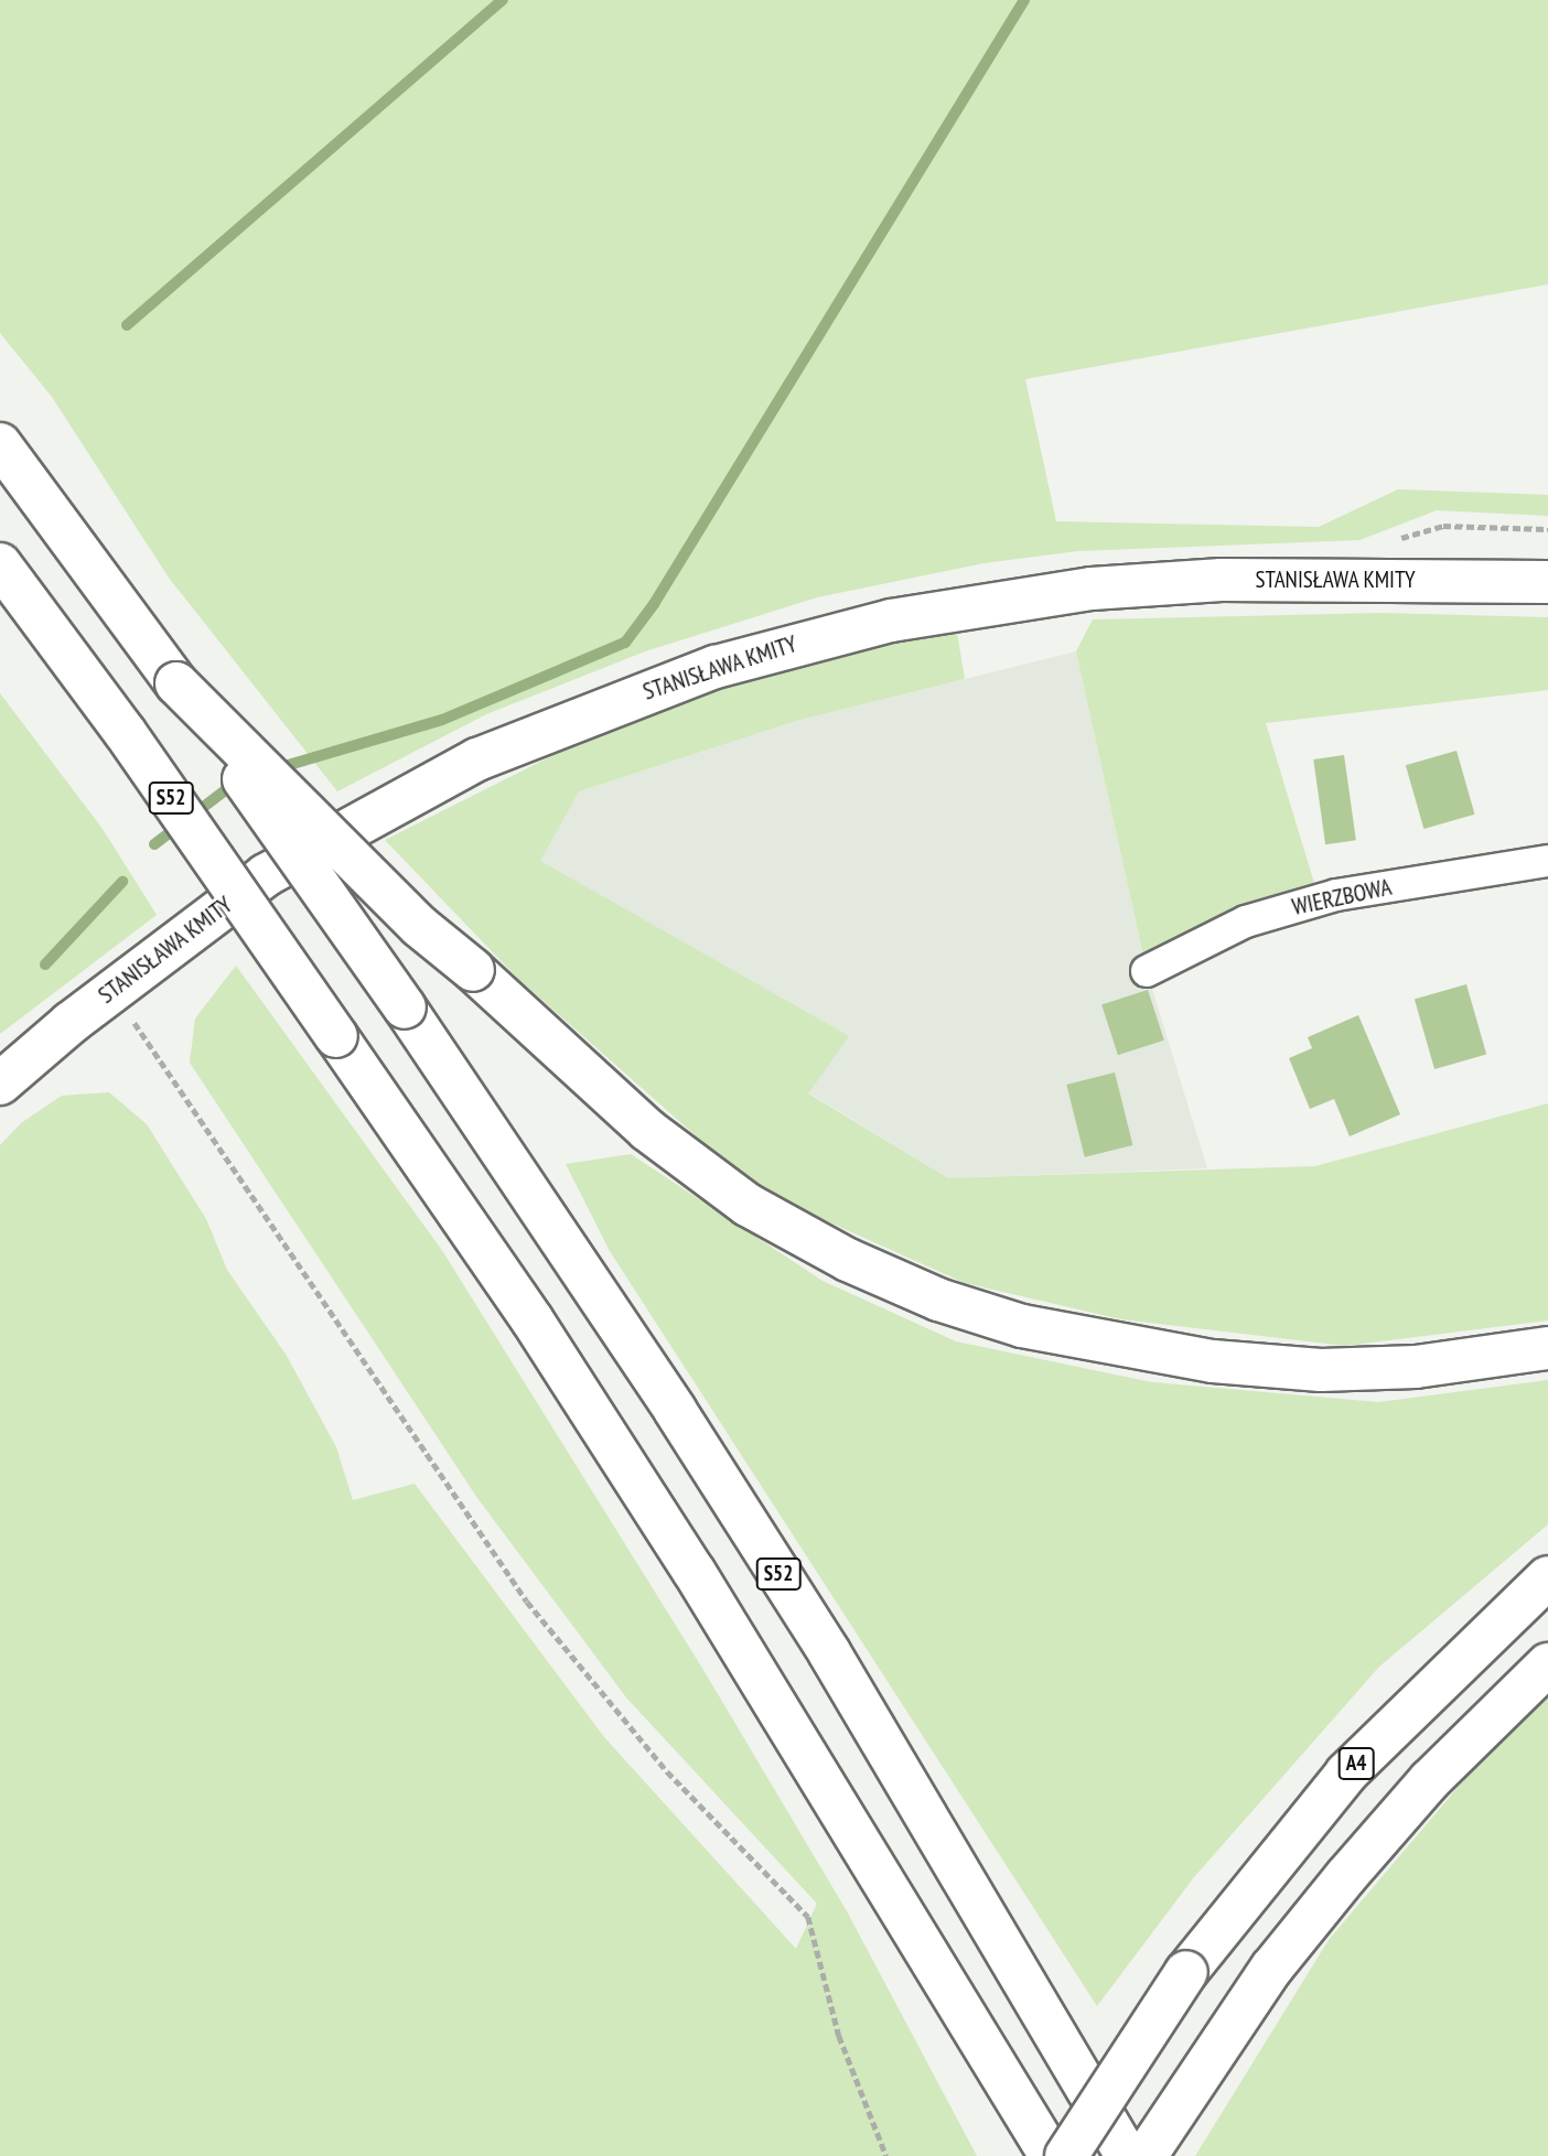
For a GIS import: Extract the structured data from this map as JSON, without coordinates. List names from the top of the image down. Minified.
{"streets":{"main road":["STANISŁAWA KMITY","S52","A4"],"street":["WIERZBOWA"]}}
